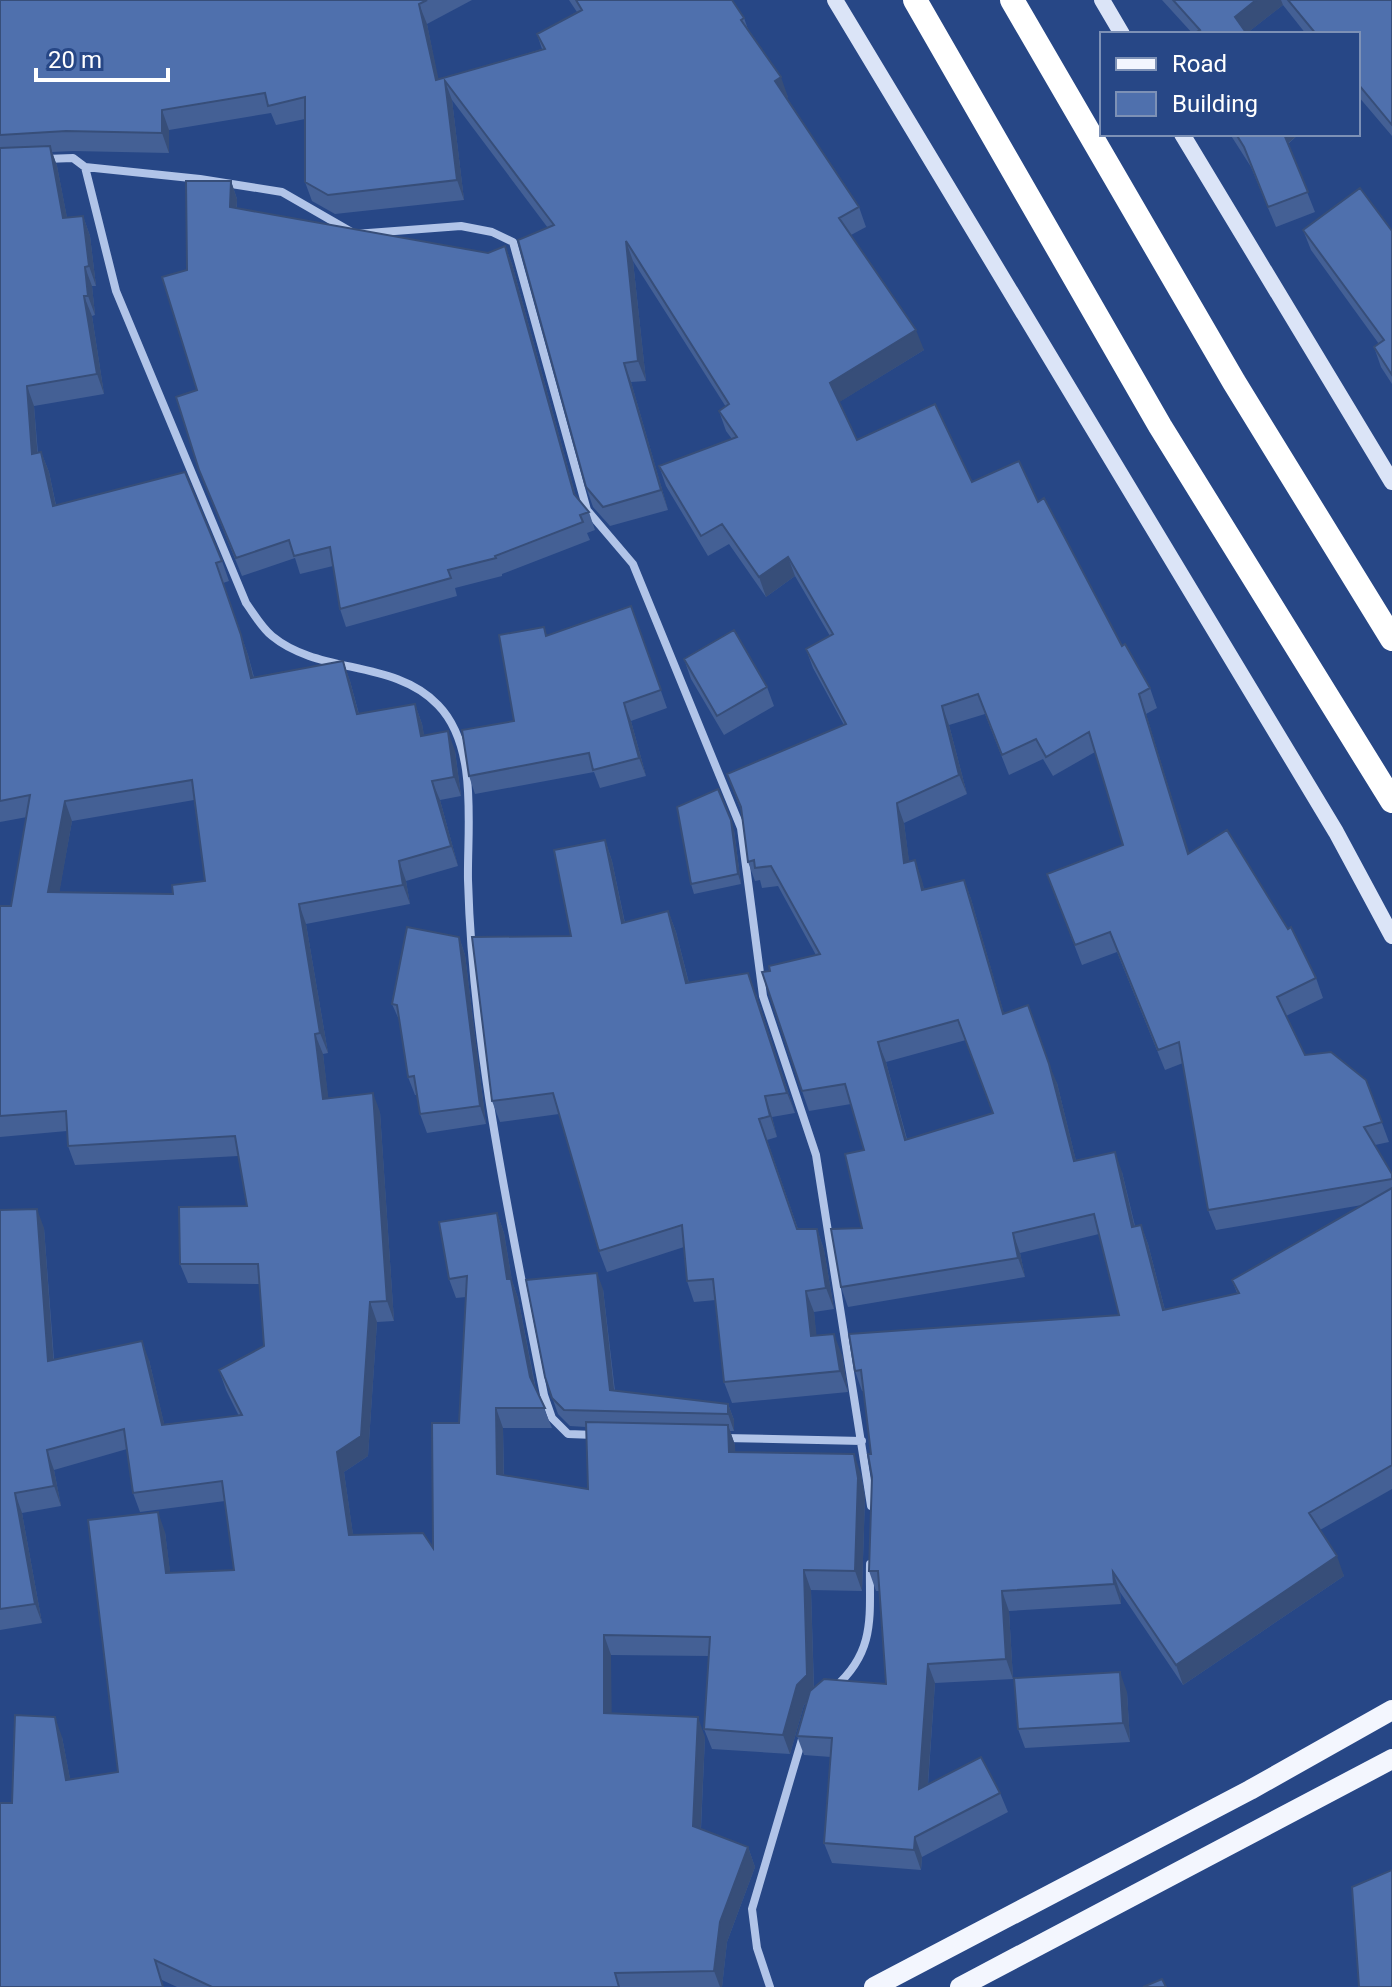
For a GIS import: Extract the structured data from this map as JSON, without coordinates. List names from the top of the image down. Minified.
{"legend":["Road","Building"],"scale_bar":"20 m"}
